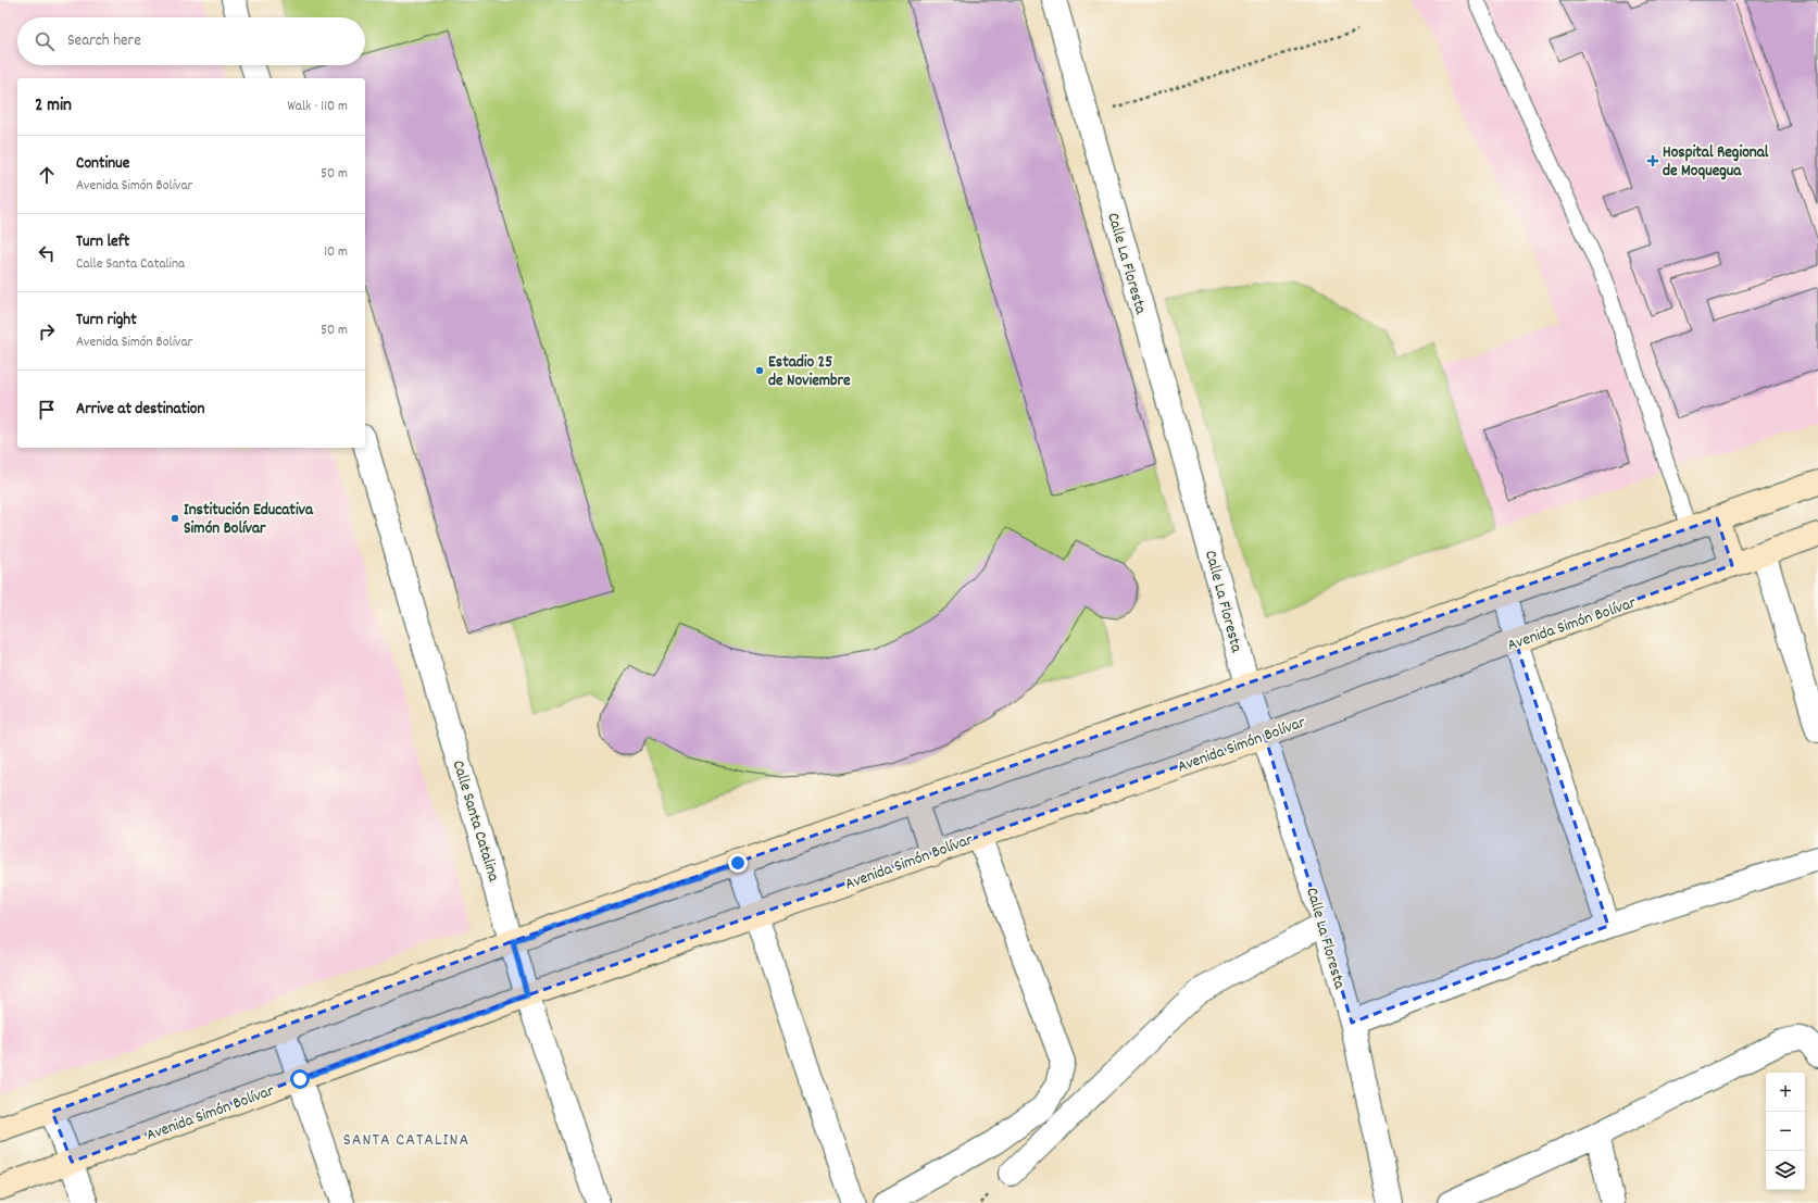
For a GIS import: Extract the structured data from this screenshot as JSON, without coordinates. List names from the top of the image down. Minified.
{"streets":{"main road":["Avenida Simón Bolívar"],"street":["Calle La Floresta","Calle Santa Catalina"]},"crossings":[["Calle La Floresta","Avenida Simón Bolívar"],["Avenida Simón Bolívar","Calle Santa Catalina"]],"districts":["SANTA CATALINA"],"places":{"health":["Hospital Regional de Moquegua"],"other":["Estadio 25 de Noviembre","Institución Educativa Simón Bolívar"]},"page":{"search":"Search here","heading":["2 min","Walk · 110 m"],"list":[["Continue","Avenida Simón Bolívar","50 m"],["Turn left","Calle Santa Catalina","10 m"],["Turn right","Avenida Simón Bolívar","50 m"],"Arrive at destination"],"map_buttons":["+","−"]}}
